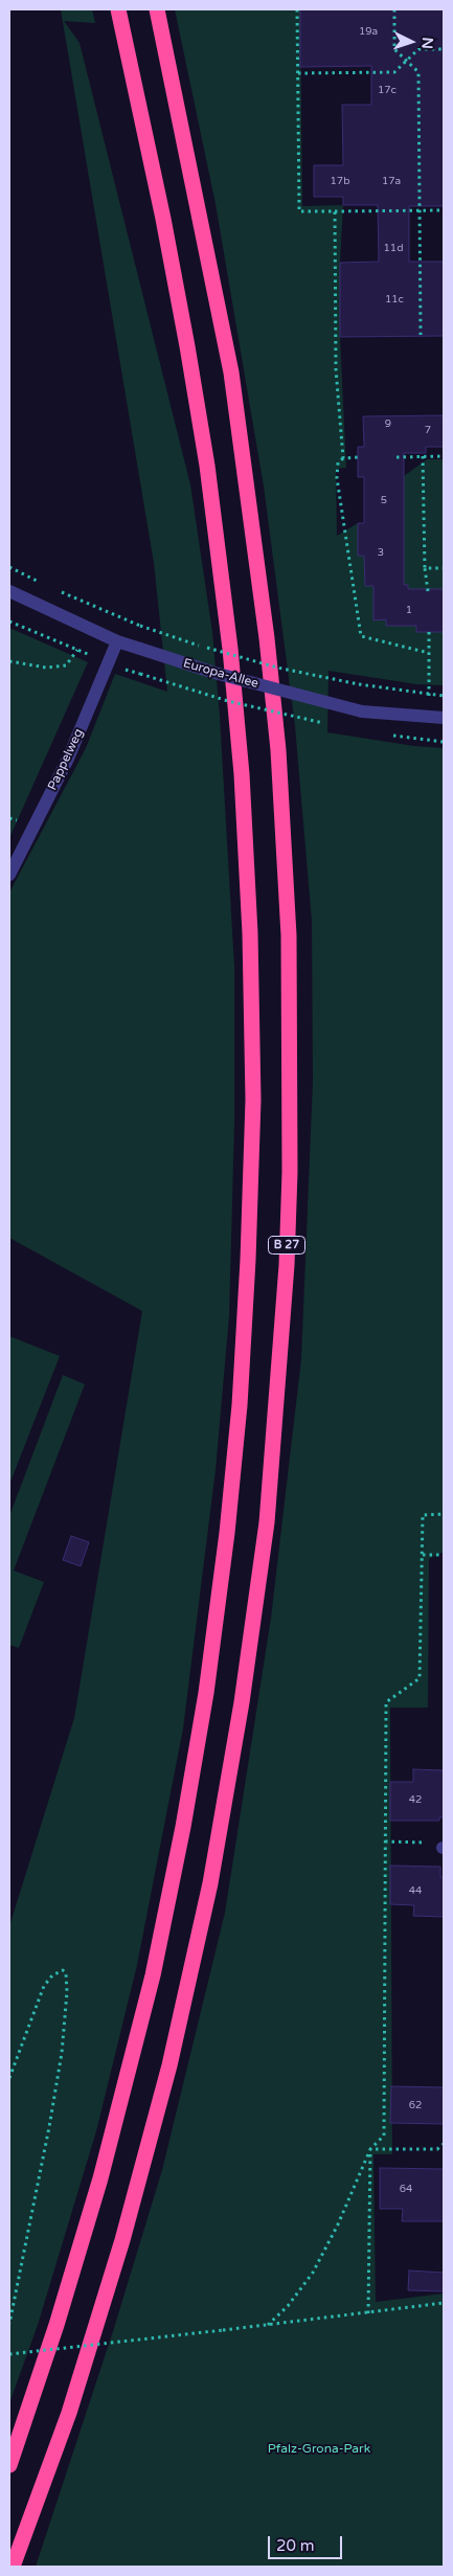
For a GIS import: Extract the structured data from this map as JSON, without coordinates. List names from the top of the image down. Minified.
{"streets":{"highway":["B 27"],"street":["Europa-Allee","Pappelweg"]},"crossings":[["Europa-Allee","Pappelweg"]],"parks":["Pfalz-Grona-Park"],"house_numbers":["19a","17c","17b","17a","11d","11c","9","7","5","3","1","42","44","62","64"],"scale_bar":"20 m","north":"right"}
